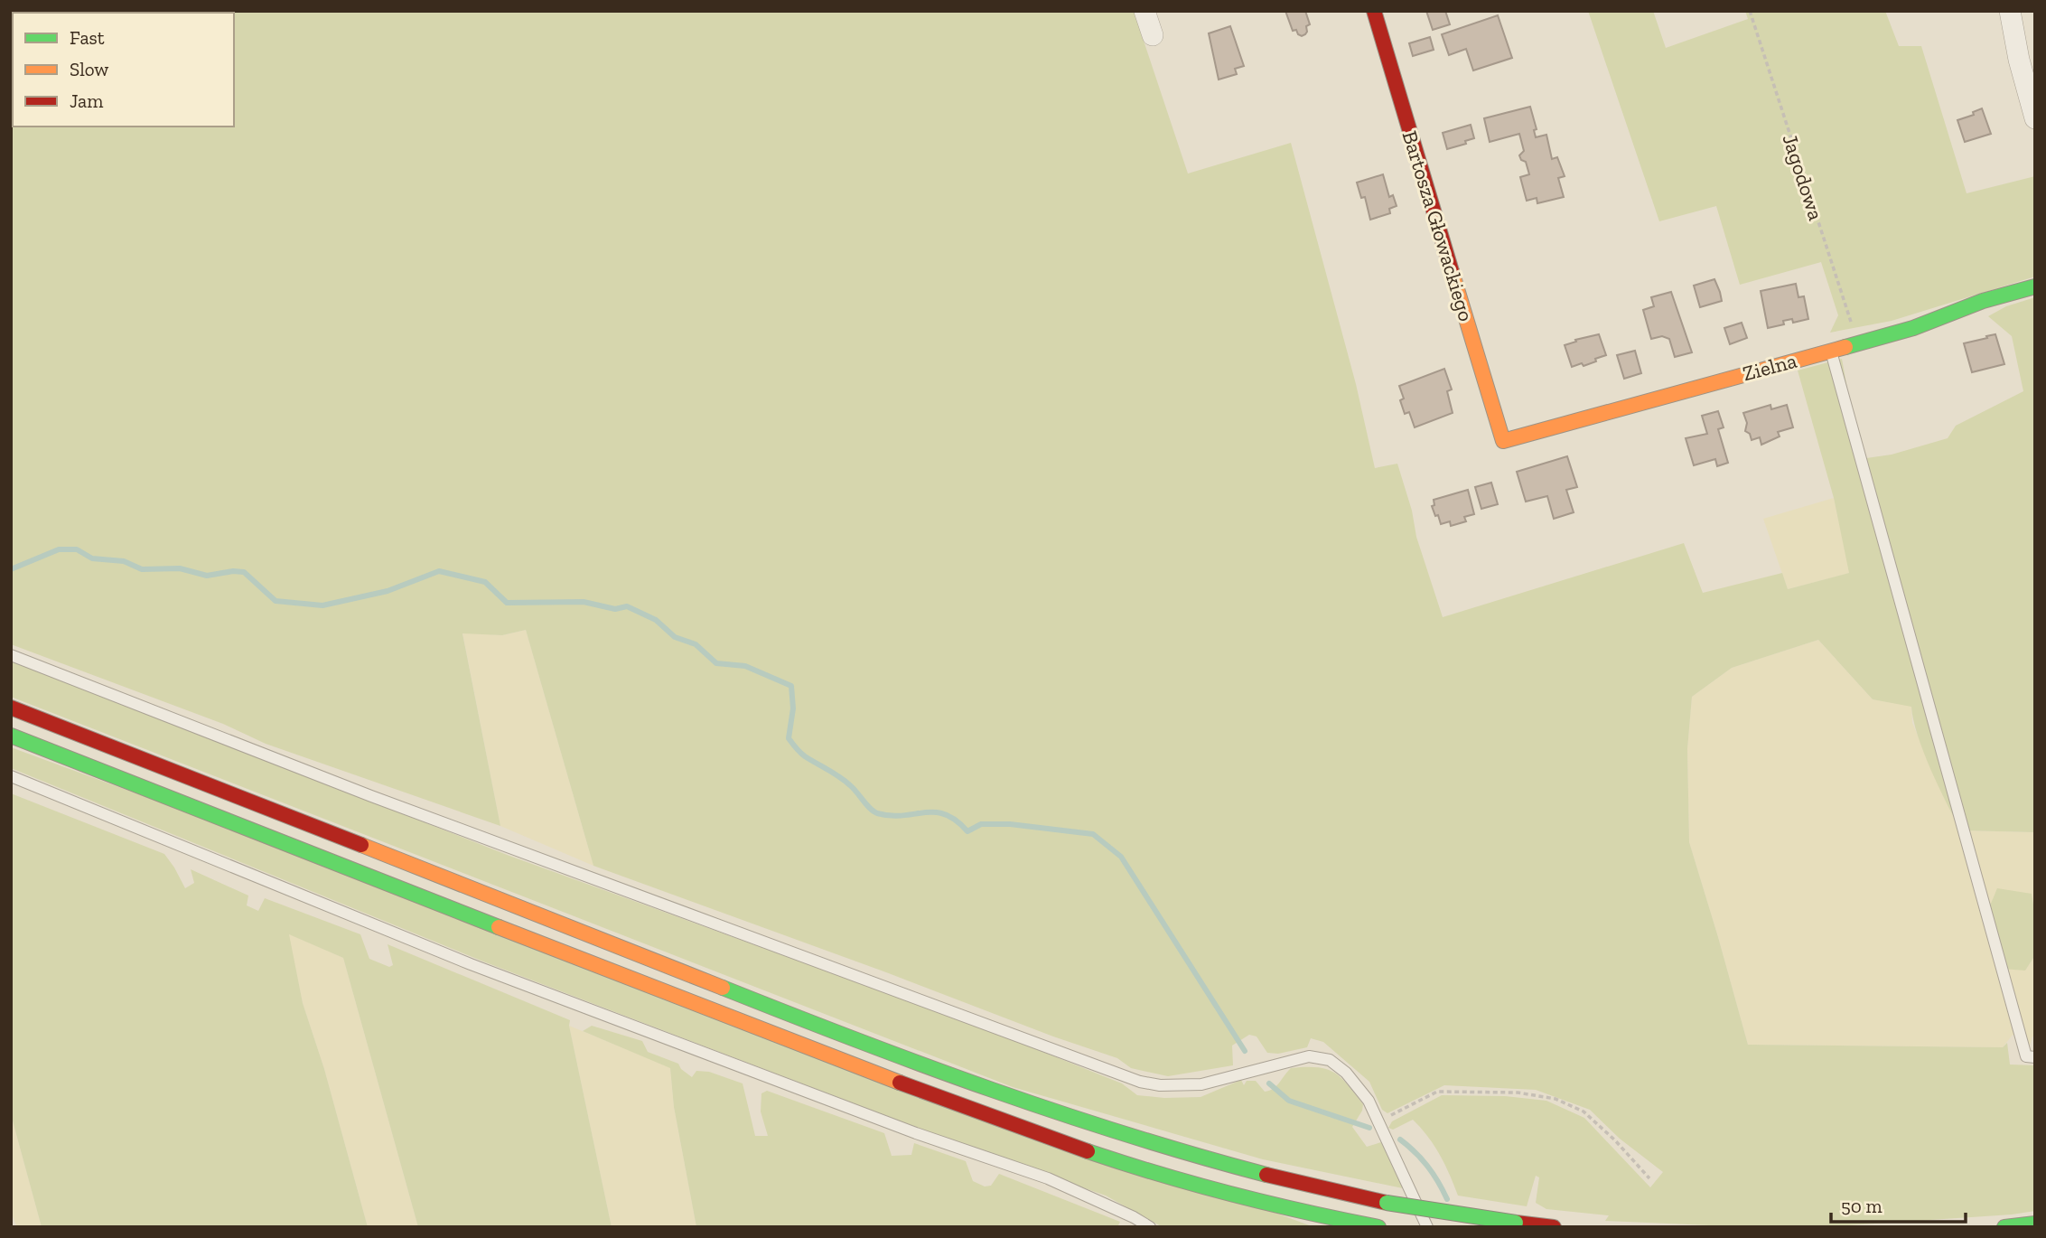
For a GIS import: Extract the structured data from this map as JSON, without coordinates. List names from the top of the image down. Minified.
{"streets":{"main road":["Bartosza Głowackiego","Zielna"],"path":["Jagodowa"]},"crossings":[["Jagodowa","Zielna"],["Bartosza Głowackiego","Zielna"]],"legend":["Fast","Slow","Jam"],"scale_bar":"50 m"}
